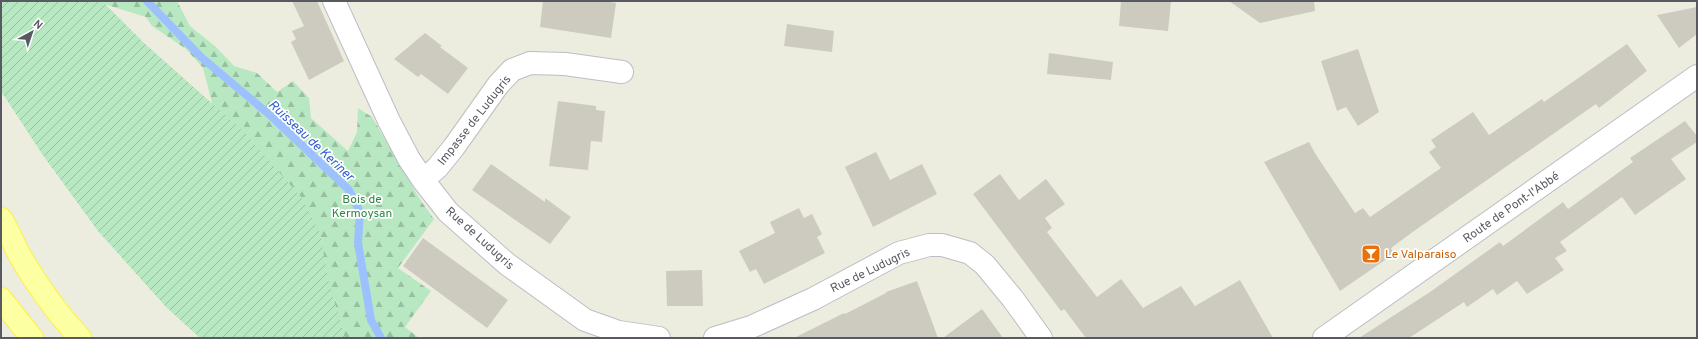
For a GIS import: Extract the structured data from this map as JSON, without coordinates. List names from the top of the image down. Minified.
{"streets":{"street":["Impasse de Ludugris","Route de Pont-l'Abbé","Rue de Ludugris"]},"crossings":[["Impasse de Ludugris","Rue de Ludugris"]],"water":["Ruisseau de Keriner"],"parks":["Bois de Kermoysan"],"places":{"bar":["Le Valparaiso"]},"north":"top right"}
